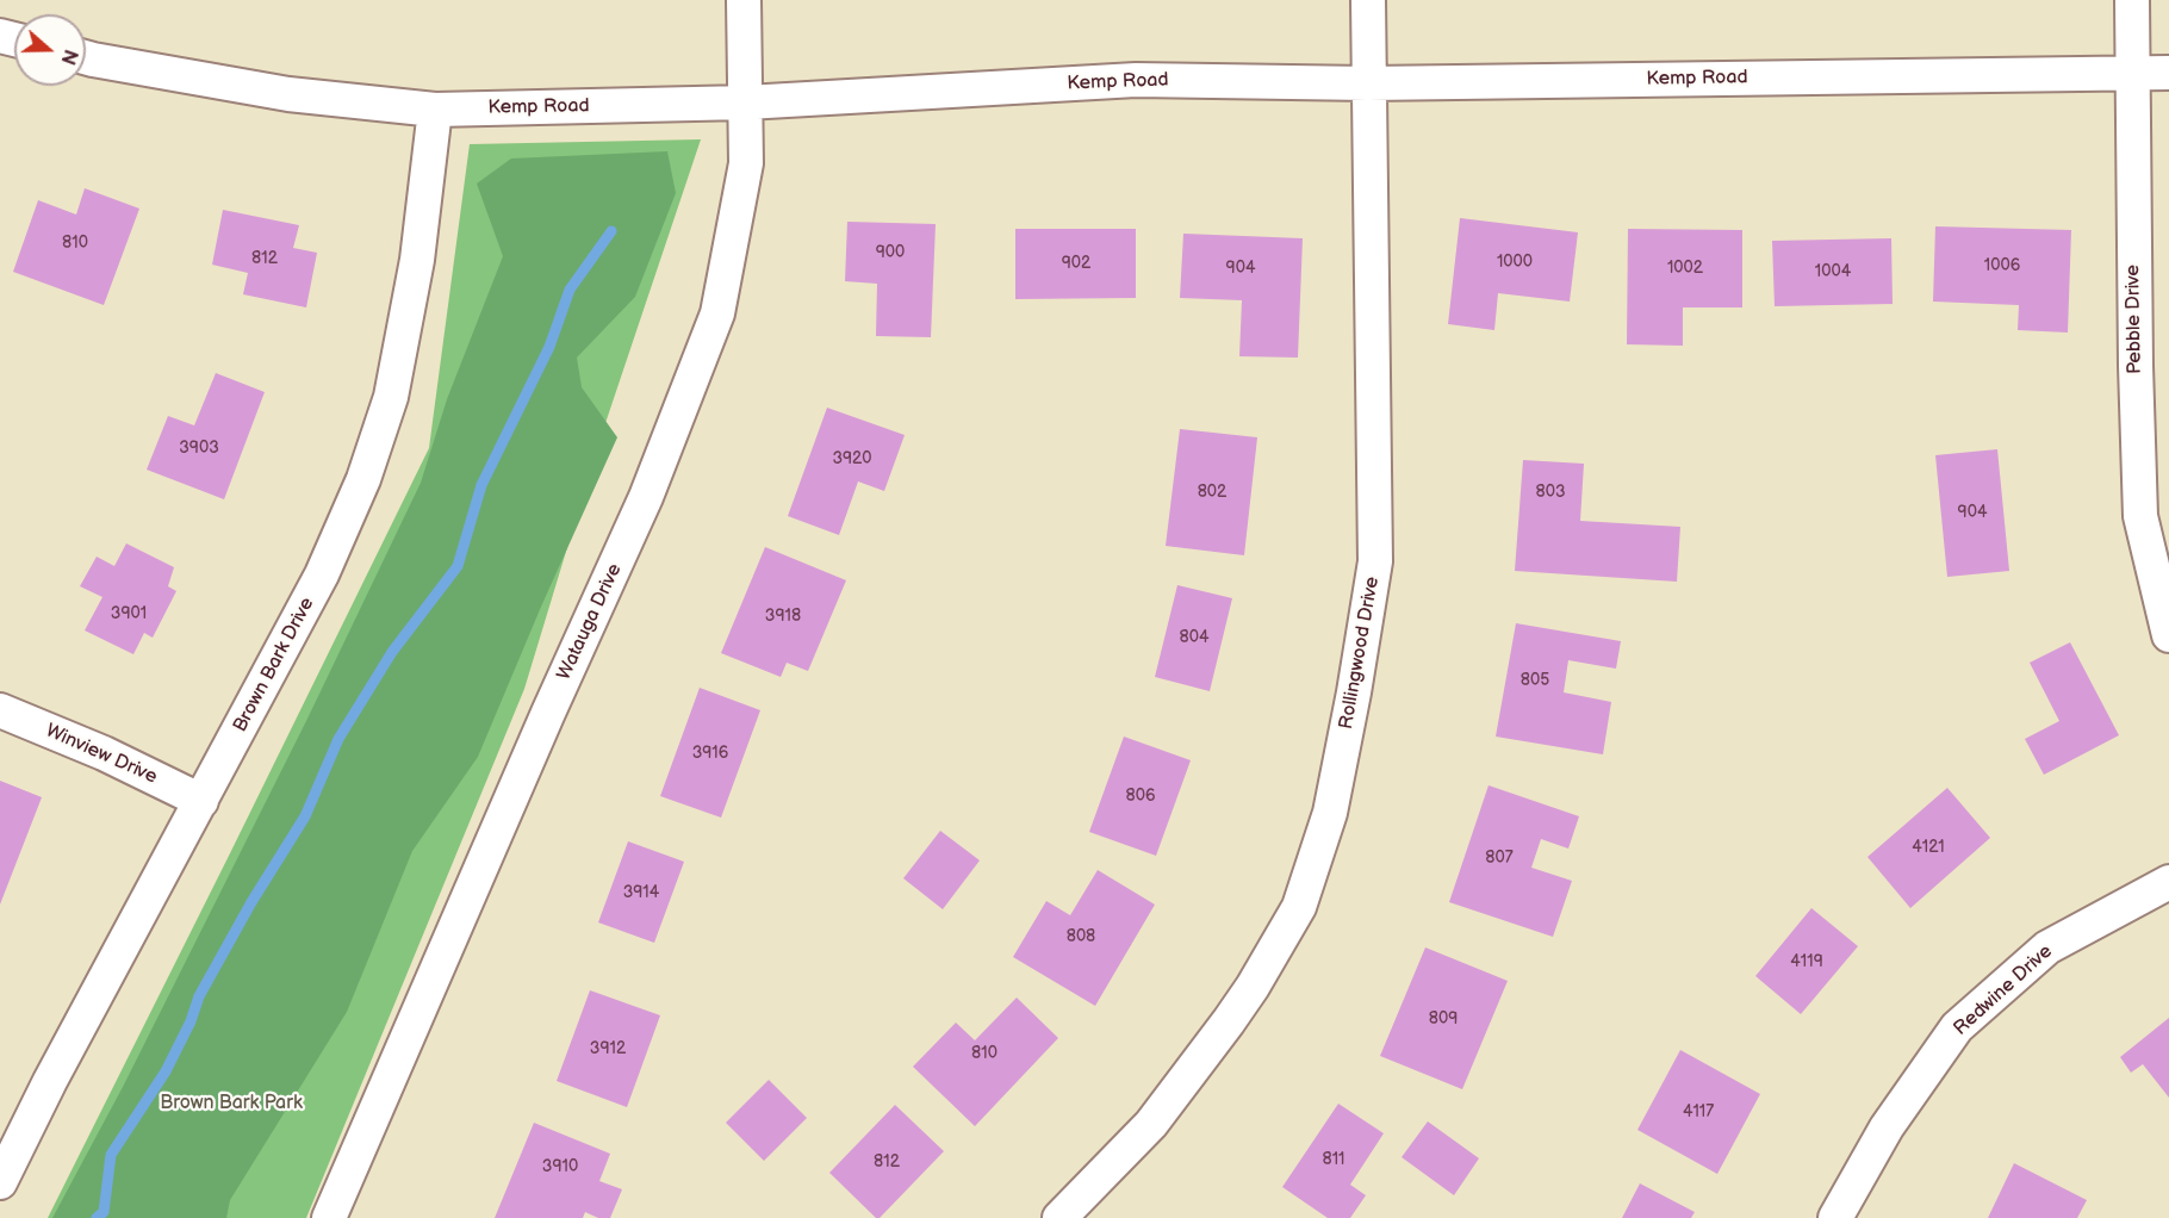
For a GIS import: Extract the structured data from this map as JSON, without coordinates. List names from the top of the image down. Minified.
{"streets":{"street":["Kemp Road","Pebble Drive","Watauga Drive","Rollingwood Drive","Brown Bark Drive","Winview Drive","Redwine Drive"]},"crossings":[["Kemp Road","Pebble Drive"],["Kemp Road","Watauga Drive"],["Kemp Road","Rollingwood Drive"],["Kemp Road","Brown Bark Drive"],["Brown Bark Drive","Winview Drive"]],"parks":["Brown Bark Park"],"house_numbers":["810","900","812","1000","902","1006","904","1002","1004","3903","3920","802","803","904","3901","3918","804","805","3916","806","4121","807","3914","808","4119","809","3912","810","4117","811","812","3910"],"north":"right"}
